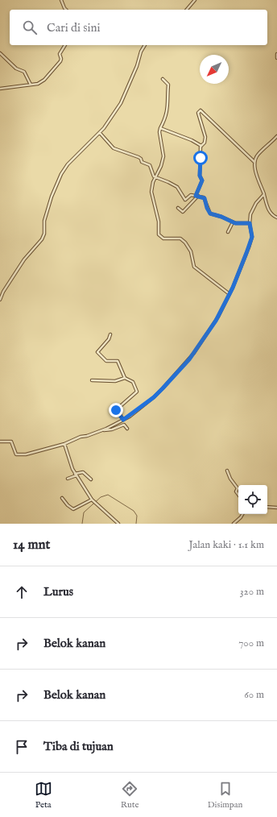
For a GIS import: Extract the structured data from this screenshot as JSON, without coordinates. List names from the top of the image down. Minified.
{"north":"bottom left","page":{"search":"Cari di sini","heading":["14 mnt","Jalan kaki · 1.1 km"],"list":[["Lurus","320 m"],["Belok kanan","700 m"],["Belok kanan","60 m"],"Tiba di tujuan"],"nav":["Peta","Rute","Disimpan"]}}
